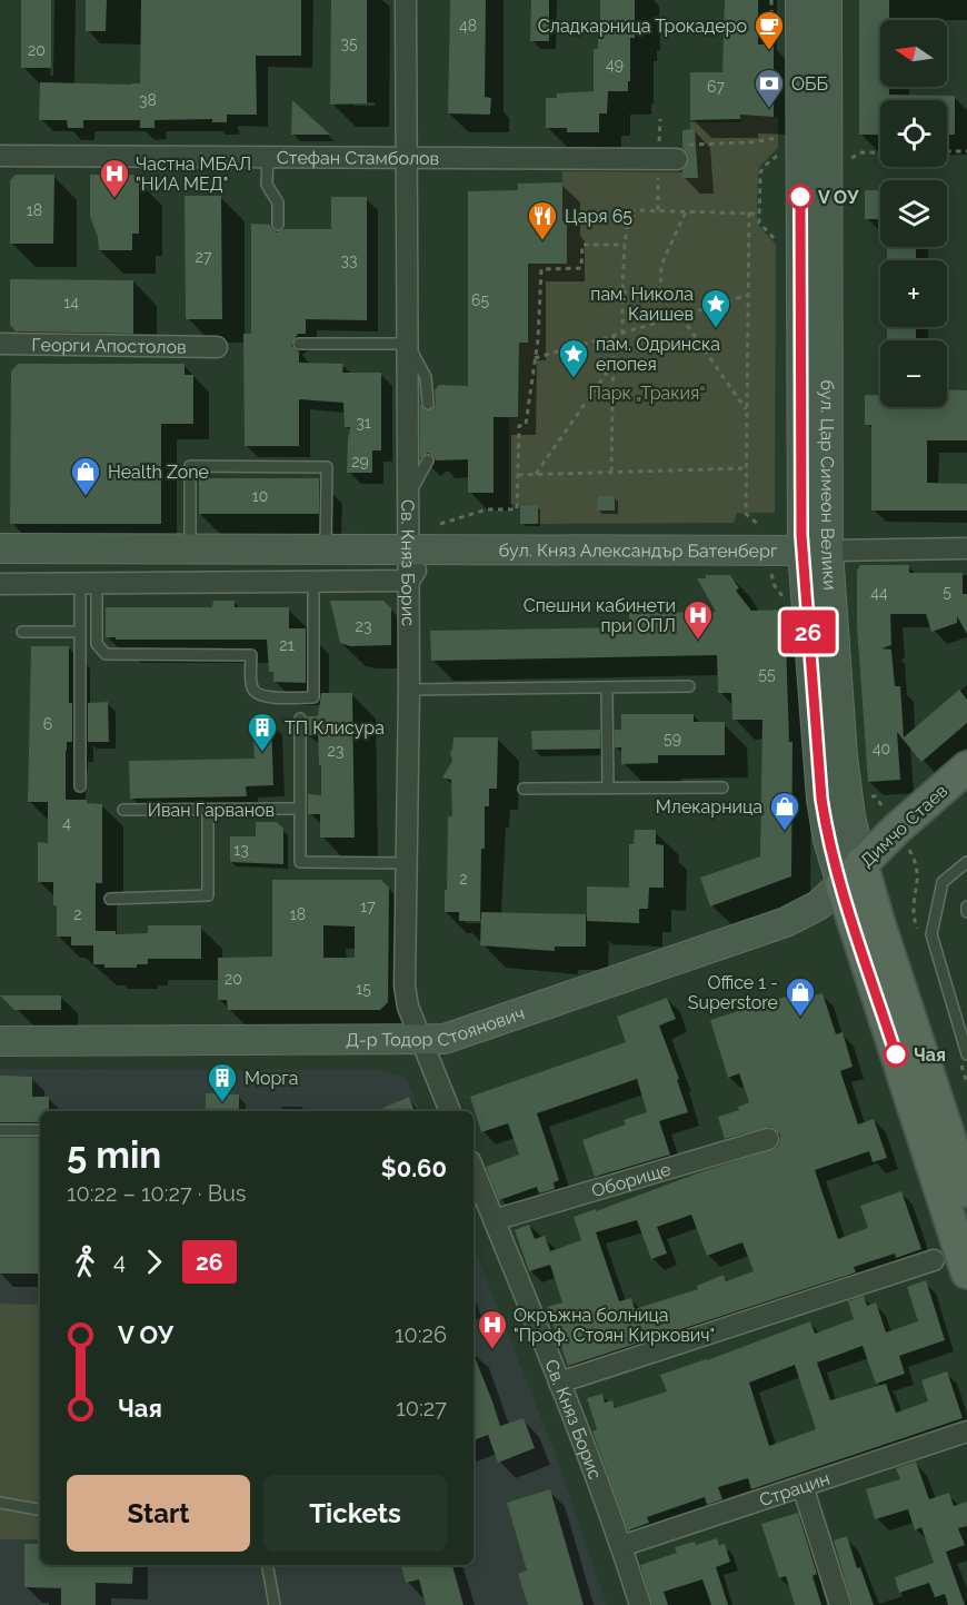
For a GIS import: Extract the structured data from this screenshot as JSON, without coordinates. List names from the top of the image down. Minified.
{"streets":{"main road":["бул. Цар Симеон Велики","Димчо Стаев"],"street":["Стефан Стамболов","Георги Апостолов","бул. Княз Александър Батенберг","Св. Княз Борис","Д-р Тодор Стоянович","Оборище","Страцин"],"lane":["Иван Гарванов"]},"crossings":[["Стефан Стамболов","Св. Княз Борис"],["бул. Цар Симеон Велики","бул. Княз Александър Батенберг"],["бул. Цар Симеон Велики","Димчо Стаев"],["бул. Цар Симеон Велики","Д-р Тодор Стоянович"],["бул. Княз Александър Батенберг","Св. Княз Борис"],["Св. Княз Борис","Д-р Тодор Стоянович"],["Св. Княз Борис","Оборище"],["Св. Княз Борис","Страцин"],["Димчо Стаев","Д-р Тодор Стоянович"]],"parks":["Парк „Тракия“"],"places":{"cafe":["Сладкарница Трокадеро"],"bank":["ОББ"],"other":["V ОУ","Чая"],"hospital":["Частна МБАЛ \"НИА МЕД\"","Спешни кабинети при ОПЛ","Окръжна болница \"Проф. Стоян Киркович\""],"restaurant":["Царя 65"],"place":["пам. Никола Каишев","пам. Одринска епопея"],"shop":["Health Zone","Млекарница","Office 1 - Superstore"],"building":["ТП Клисура","Морга"]},"lines":["bus line 26"],"house_numbers":["48","35","20","49","67","38","18","27","33","65","14","31","29","10","5","44","23","21","55","6","59","40","23","4","13","2","17","2","18","20","15"],"north":"left","page":{"on_map":"26","map_buttons":["+","−"],"heading":["5 min","10:22 – 10:27 · Bus","$0.60"],"legs":["4","26"],"list":[{"name":"V ОУ","value":"10:26"},{"name":"Чая","value":"10:27"}],"buttons":["Start","Tickets"]}}
